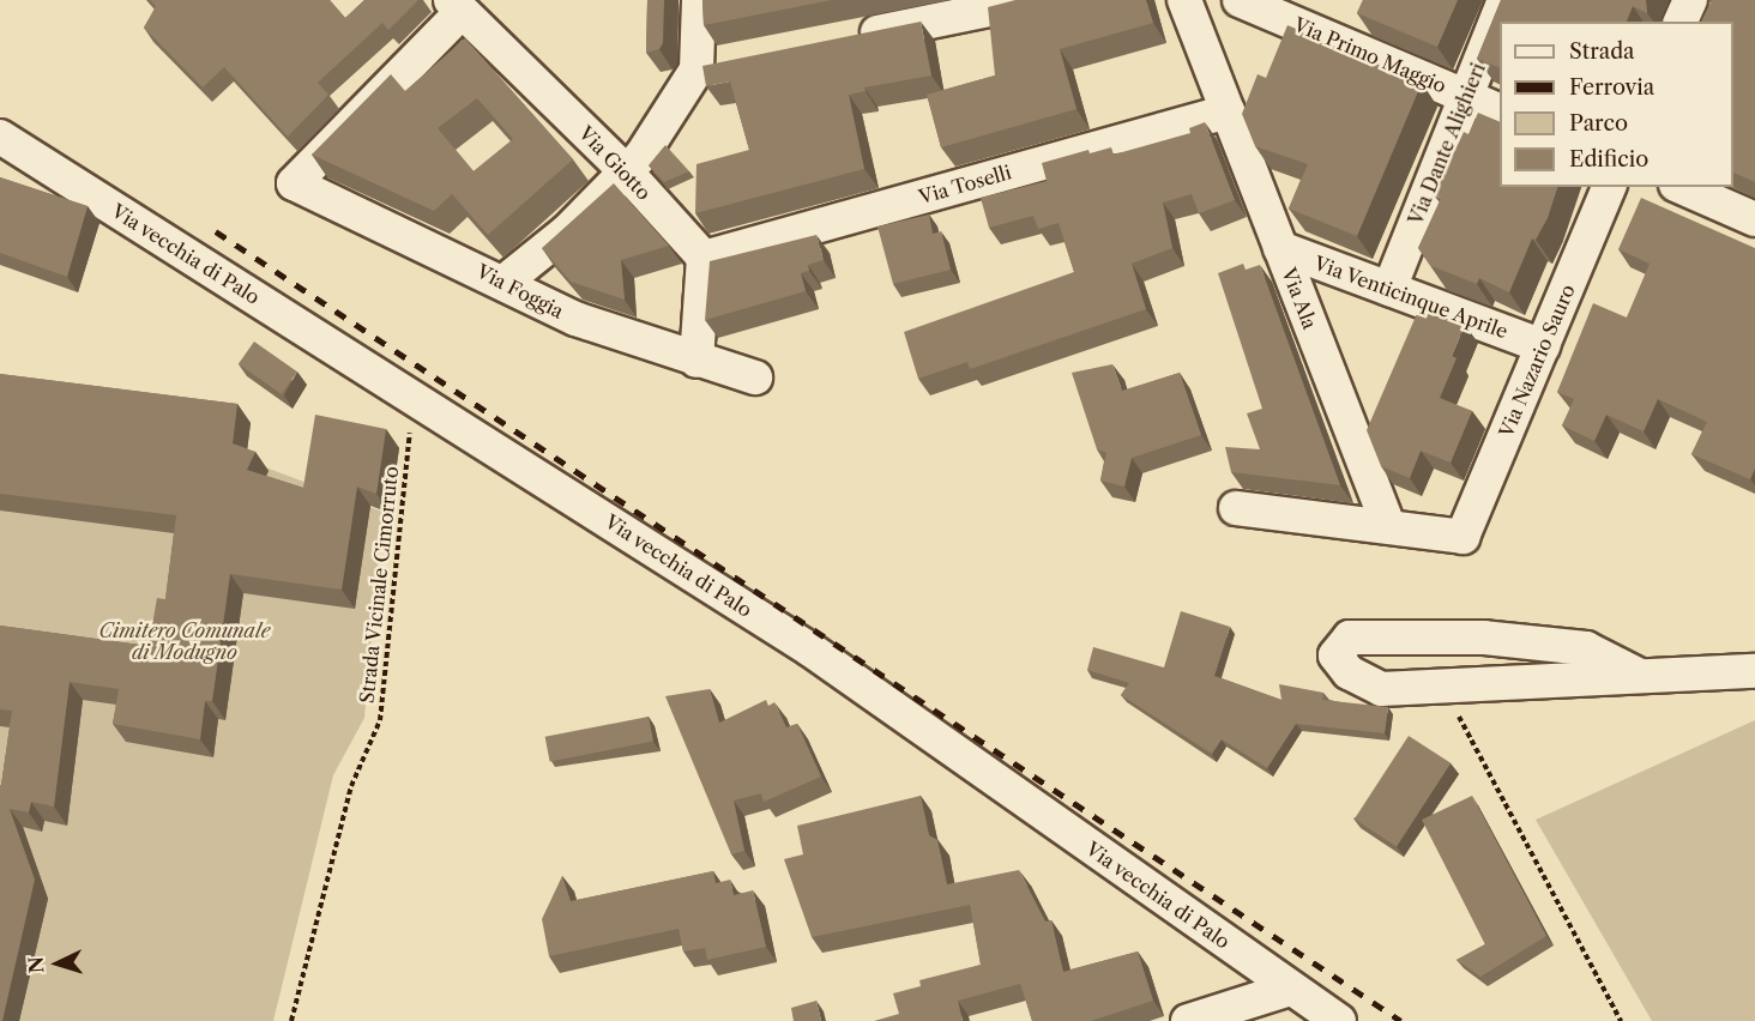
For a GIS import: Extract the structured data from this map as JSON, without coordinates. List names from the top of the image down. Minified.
{"streets":{"street":["Via Primo Maggio","Via Dante Alighieri","Via Giotto","Via Toselli","Via vecchia di Palo","Via Foggia","Via Venticinque Aprile","Via Ala","Via Nazario Sauro"],"path":["Strada Vicinale Cimorruto"]},"crossings":[["Via Primo Maggio","Via Dante Alighieri"],["Via Dante Alighieri","Via Venticinque Aprile"],["Via Giotto","Via Toselli"],["Via Giotto","Via Foggia"],["Via Toselli","Via Ala"],["Via vecchia di Palo","Strada Vicinale Cimorruto"],["Via Venticinque Aprile","Via Ala"],["Via Venticinque Aprile","Via Nazario Sauro"],["Via Ala","Via Nazario Sauro"]],"parks":["Cimitero Comunale di Modugno"],"legend":["Strada","Ferrovia","Parco","Edificio"],"north":"left"}
